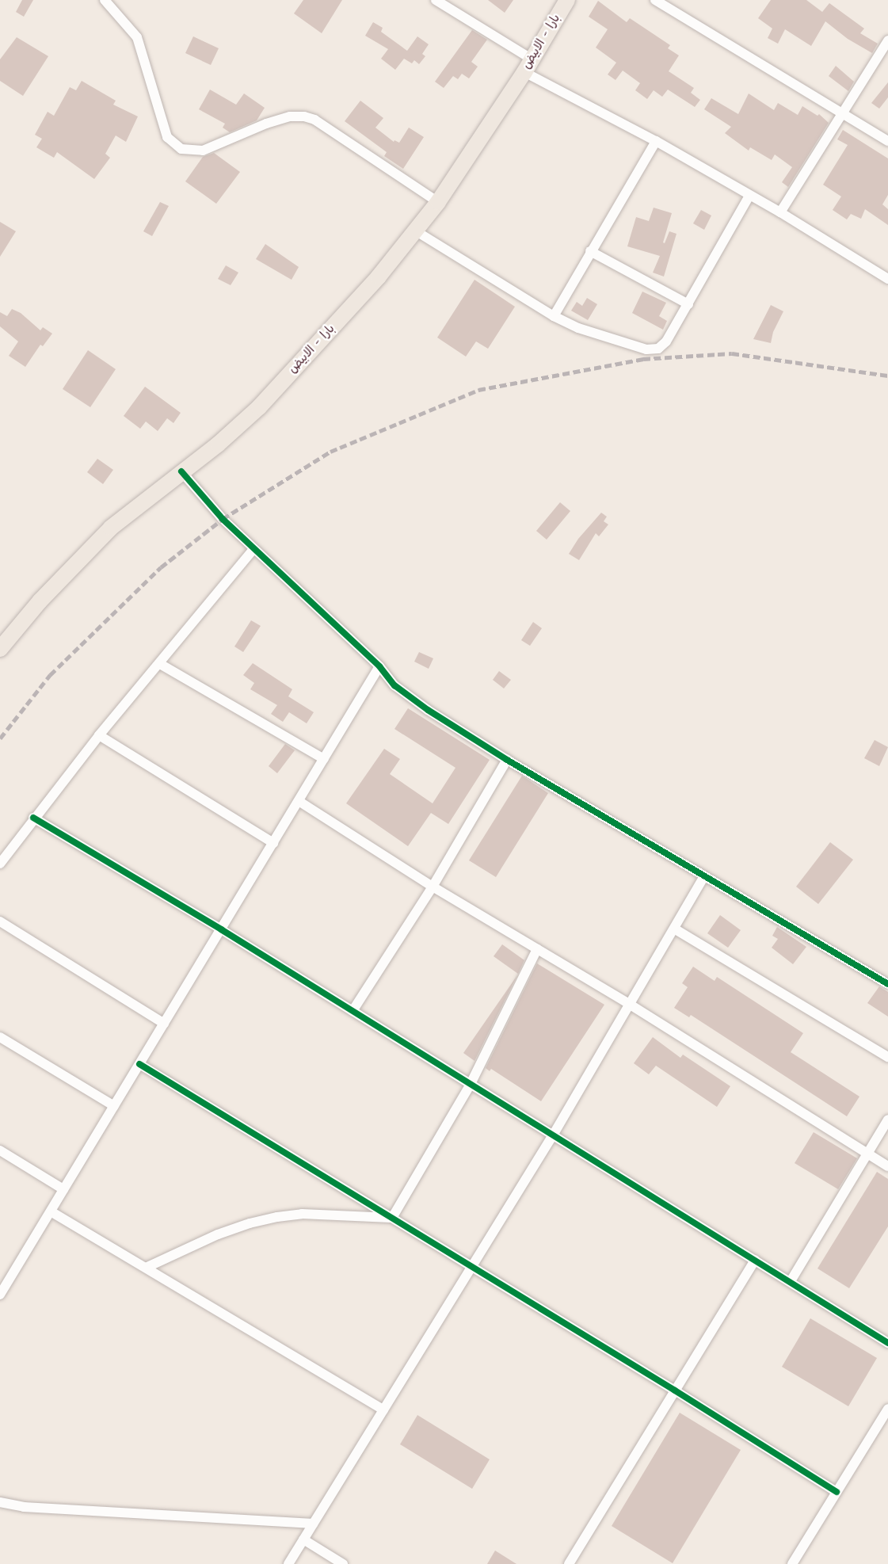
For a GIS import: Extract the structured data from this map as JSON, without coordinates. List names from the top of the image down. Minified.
{"streets":{"main road":["بارا - الابيض"]}}
